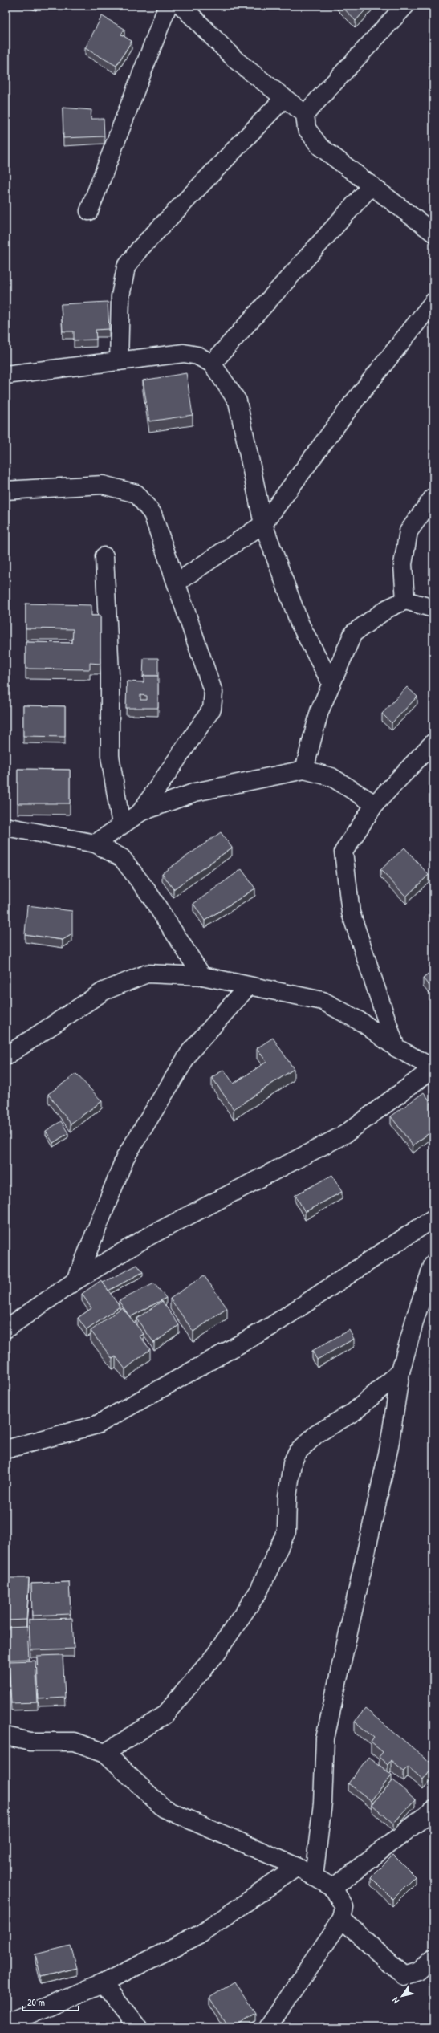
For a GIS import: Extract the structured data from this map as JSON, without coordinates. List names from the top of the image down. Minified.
{"scale_bar":"20 m","north":"bottom left"}
